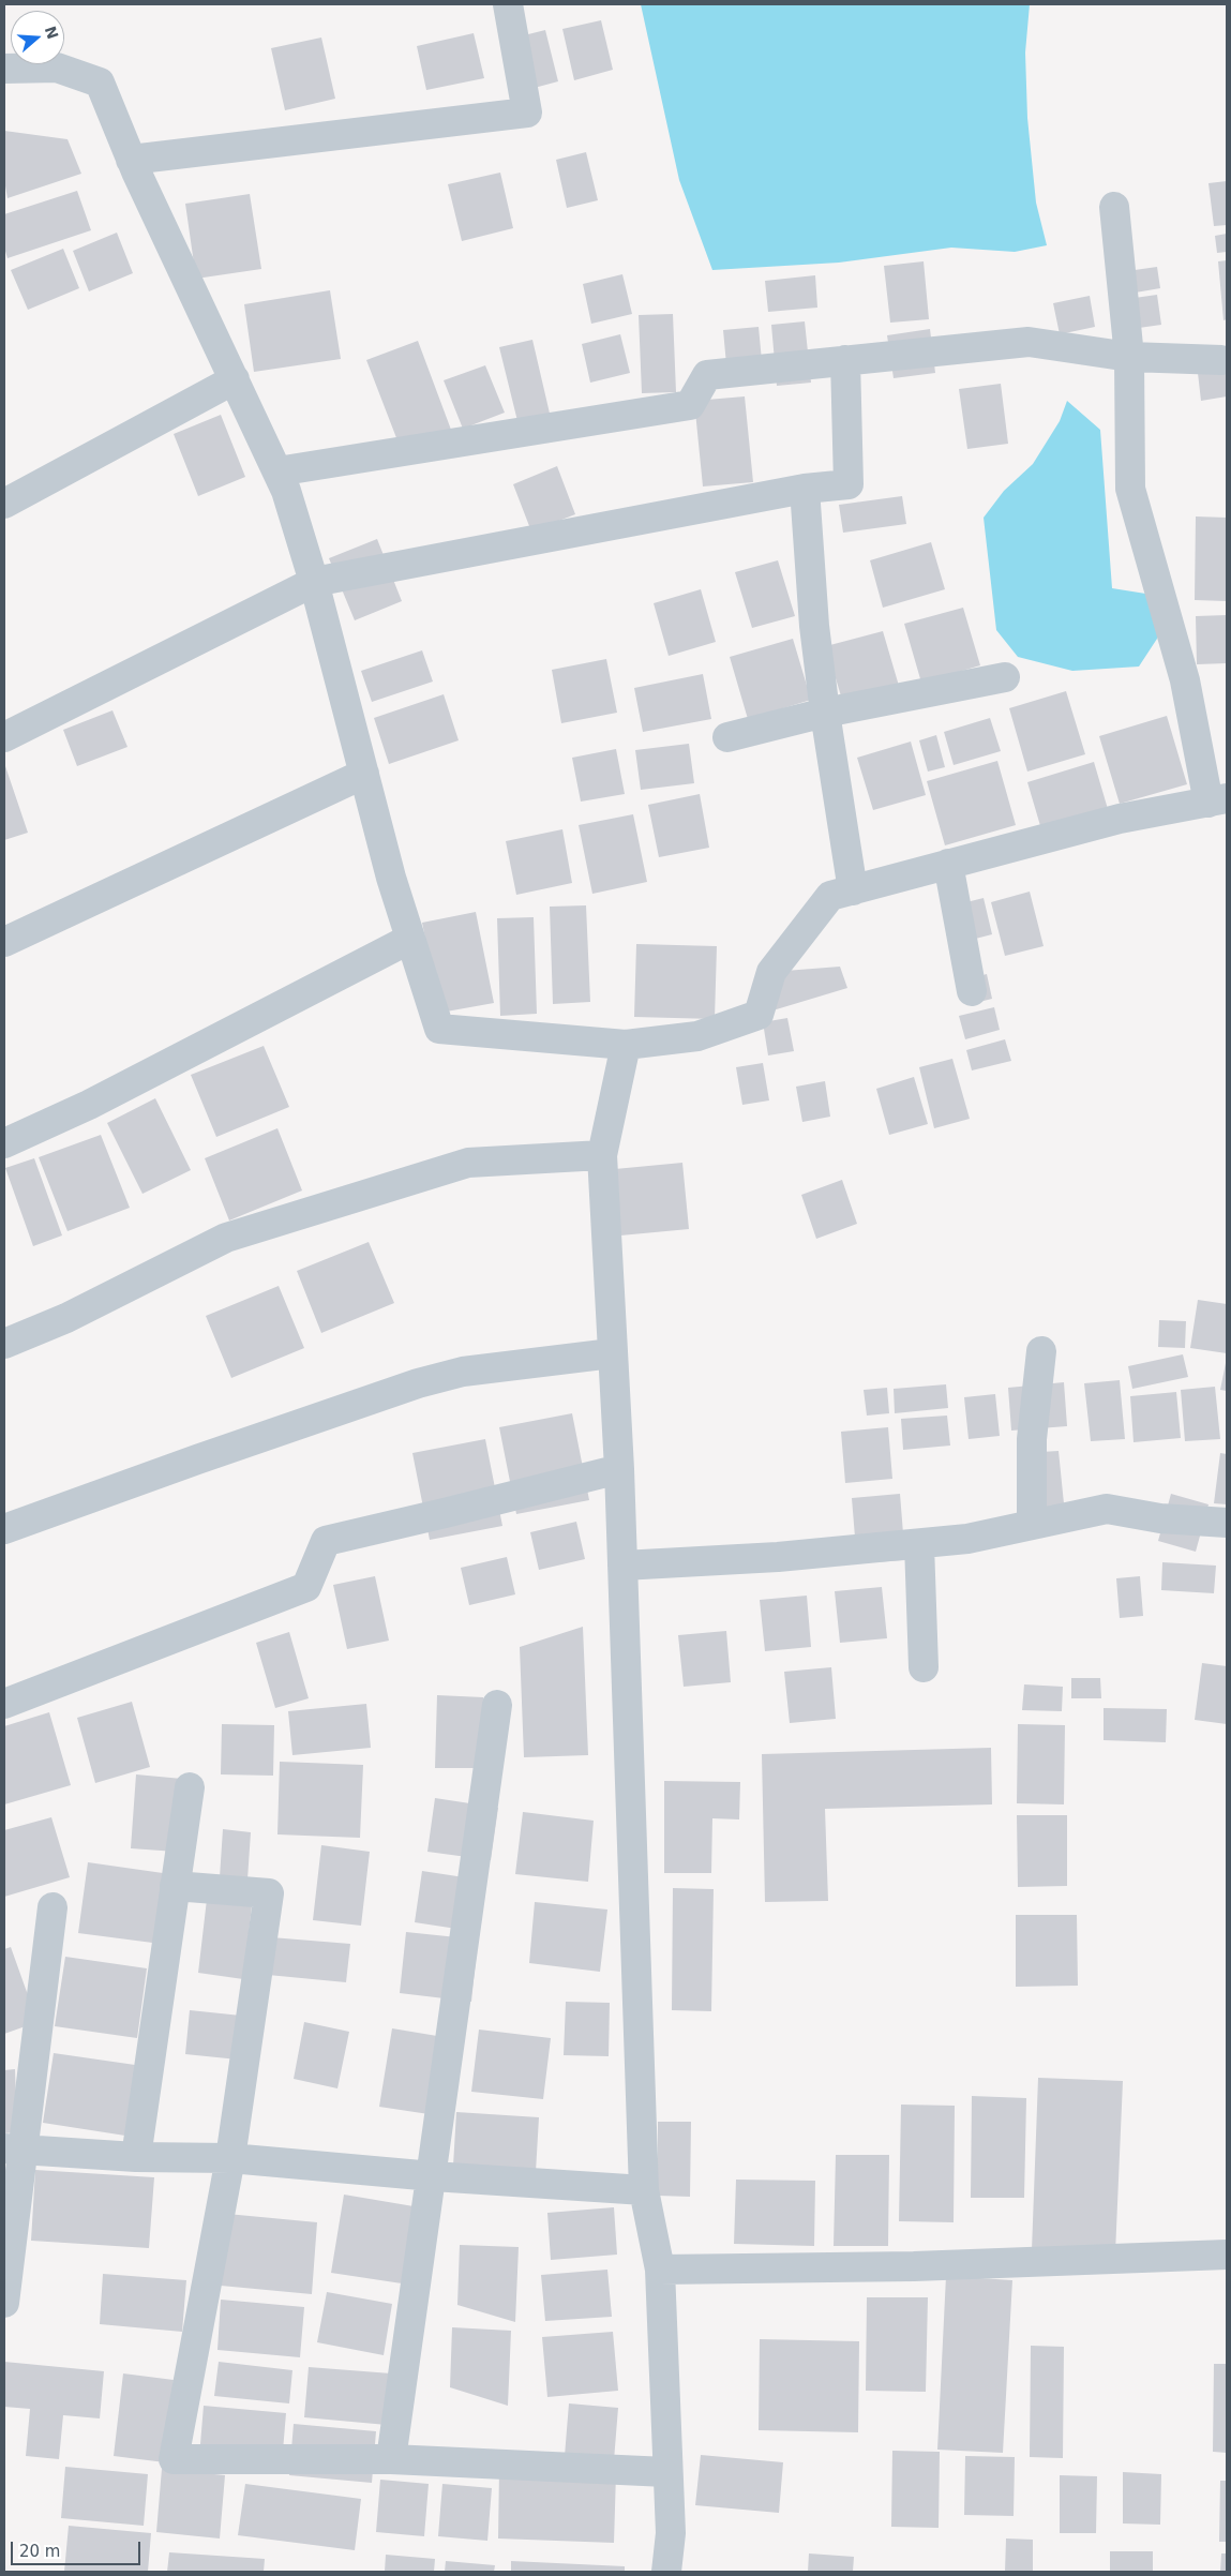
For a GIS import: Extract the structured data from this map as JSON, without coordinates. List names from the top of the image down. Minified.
{"scale_bar":"20 m","north":"right"}
